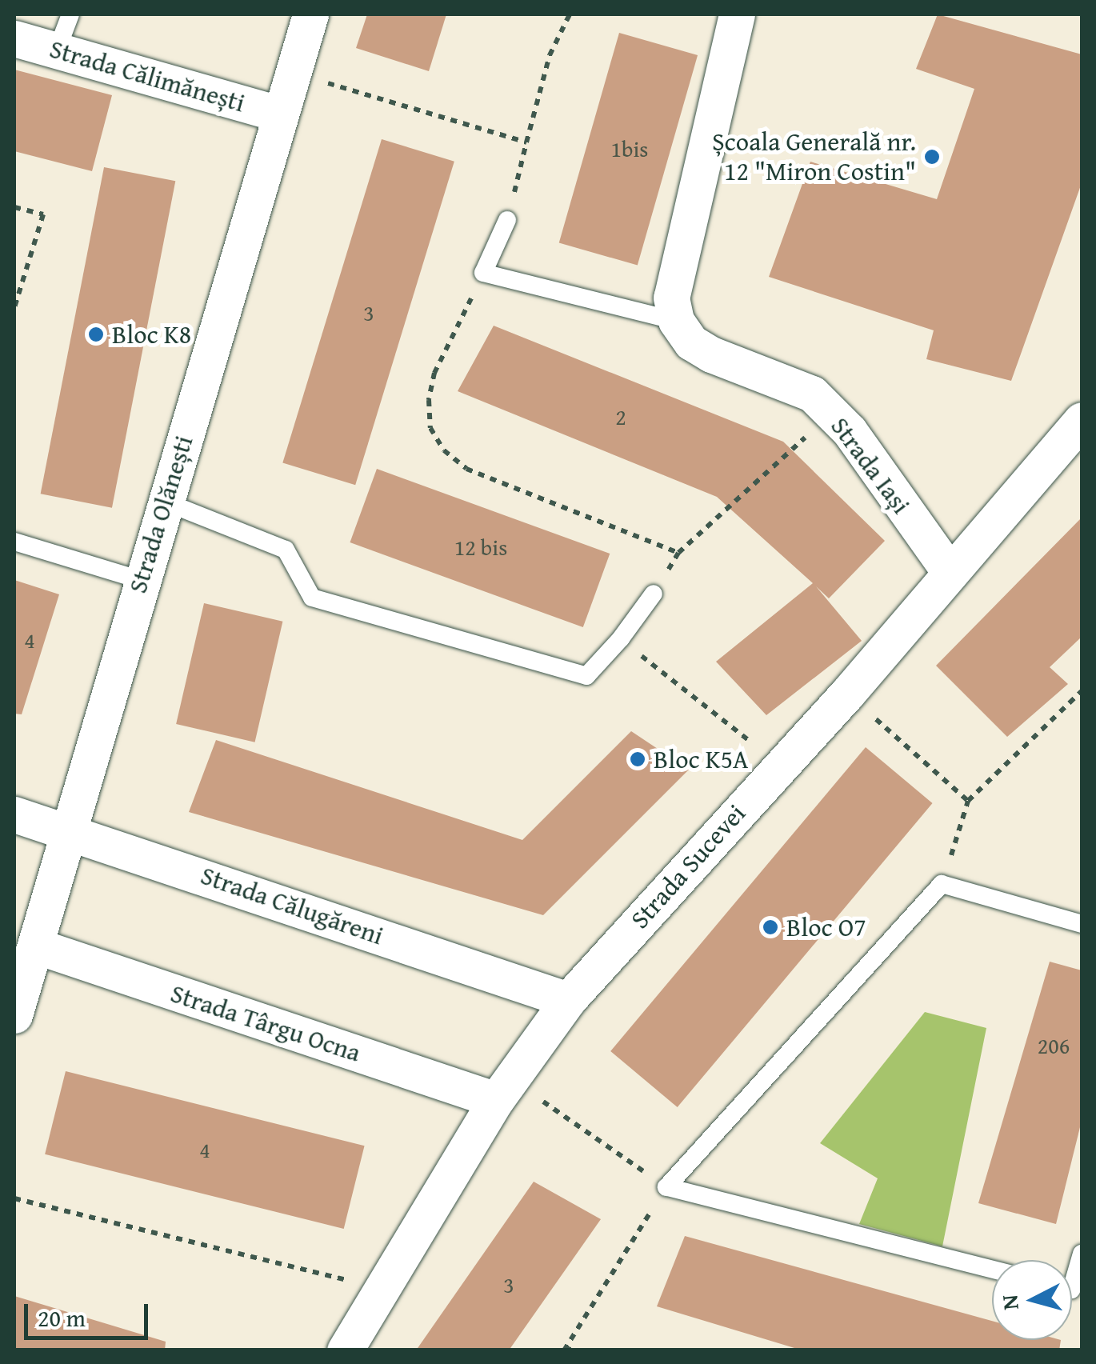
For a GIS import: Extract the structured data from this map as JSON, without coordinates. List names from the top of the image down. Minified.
{"streets":{"street":["Strada Călimănești","Strada Iași","Strada Olănești","Strada Sucevei","Strada Călugăreni","Strada Târgu Ocna"]},"crossings":[["Strada Călimănești","Strada Olănești"],["Strada Iași","Strada Sucevei"],["Strada Olănești","Strada Călugăreni"],["Strada Olănești","Strada Târgu Ocna"],["Strada Sucevei","Strada Călugăreni"],["Strada Sucevei","Strada Târgu Ocna"]],"places":["Școala Generală nr. 12 \"Miron Costin\"","Bloc K8","Bloc K5A","Bloc O7"],"house_numbers":["1bis","3","2","12 bis","4","206","4","3"],"scale_bar":"20 m","north":"left"}
